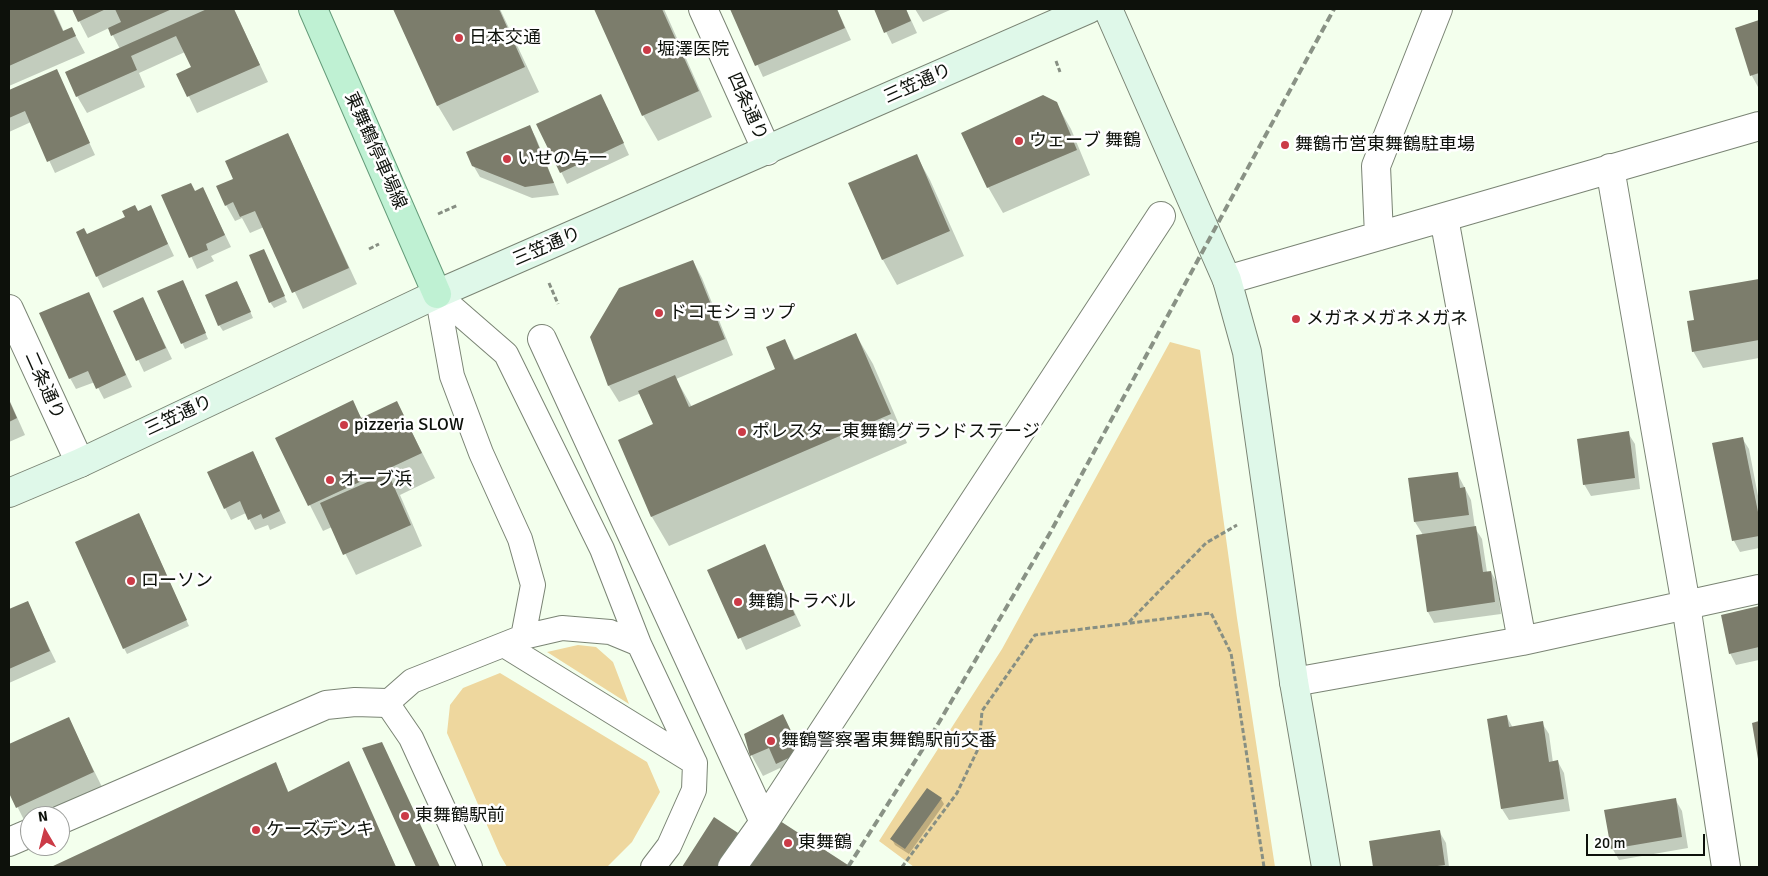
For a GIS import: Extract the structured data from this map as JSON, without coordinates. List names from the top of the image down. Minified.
{"streets":{"main road":["東舞鶴停車場線"],"street":["三笠通り","四条通り","二条通り"]},"crossings":[["三笠通り","四条通り"],["三笠通り","東舞鶴停車場線"],["三笠通り","二条通り"]],"places":["日本交通","堀澤医院","ウェーブ 舞鶴","舞鶴市営東舞鶴駐車場","いせの与一","ドコモショップ","メガネメガネメガネ","pizzeria SLOW","ポレスター東舞鶴グランドステージ","オーブ浜","ローソン","舞鶴トラベル","舞鶴警察署東舞鶴駅前交番","東舞鶴駅前","ケーズデンキ","東舞鶴"],"scale_bar":"20 m","north":"top"}
